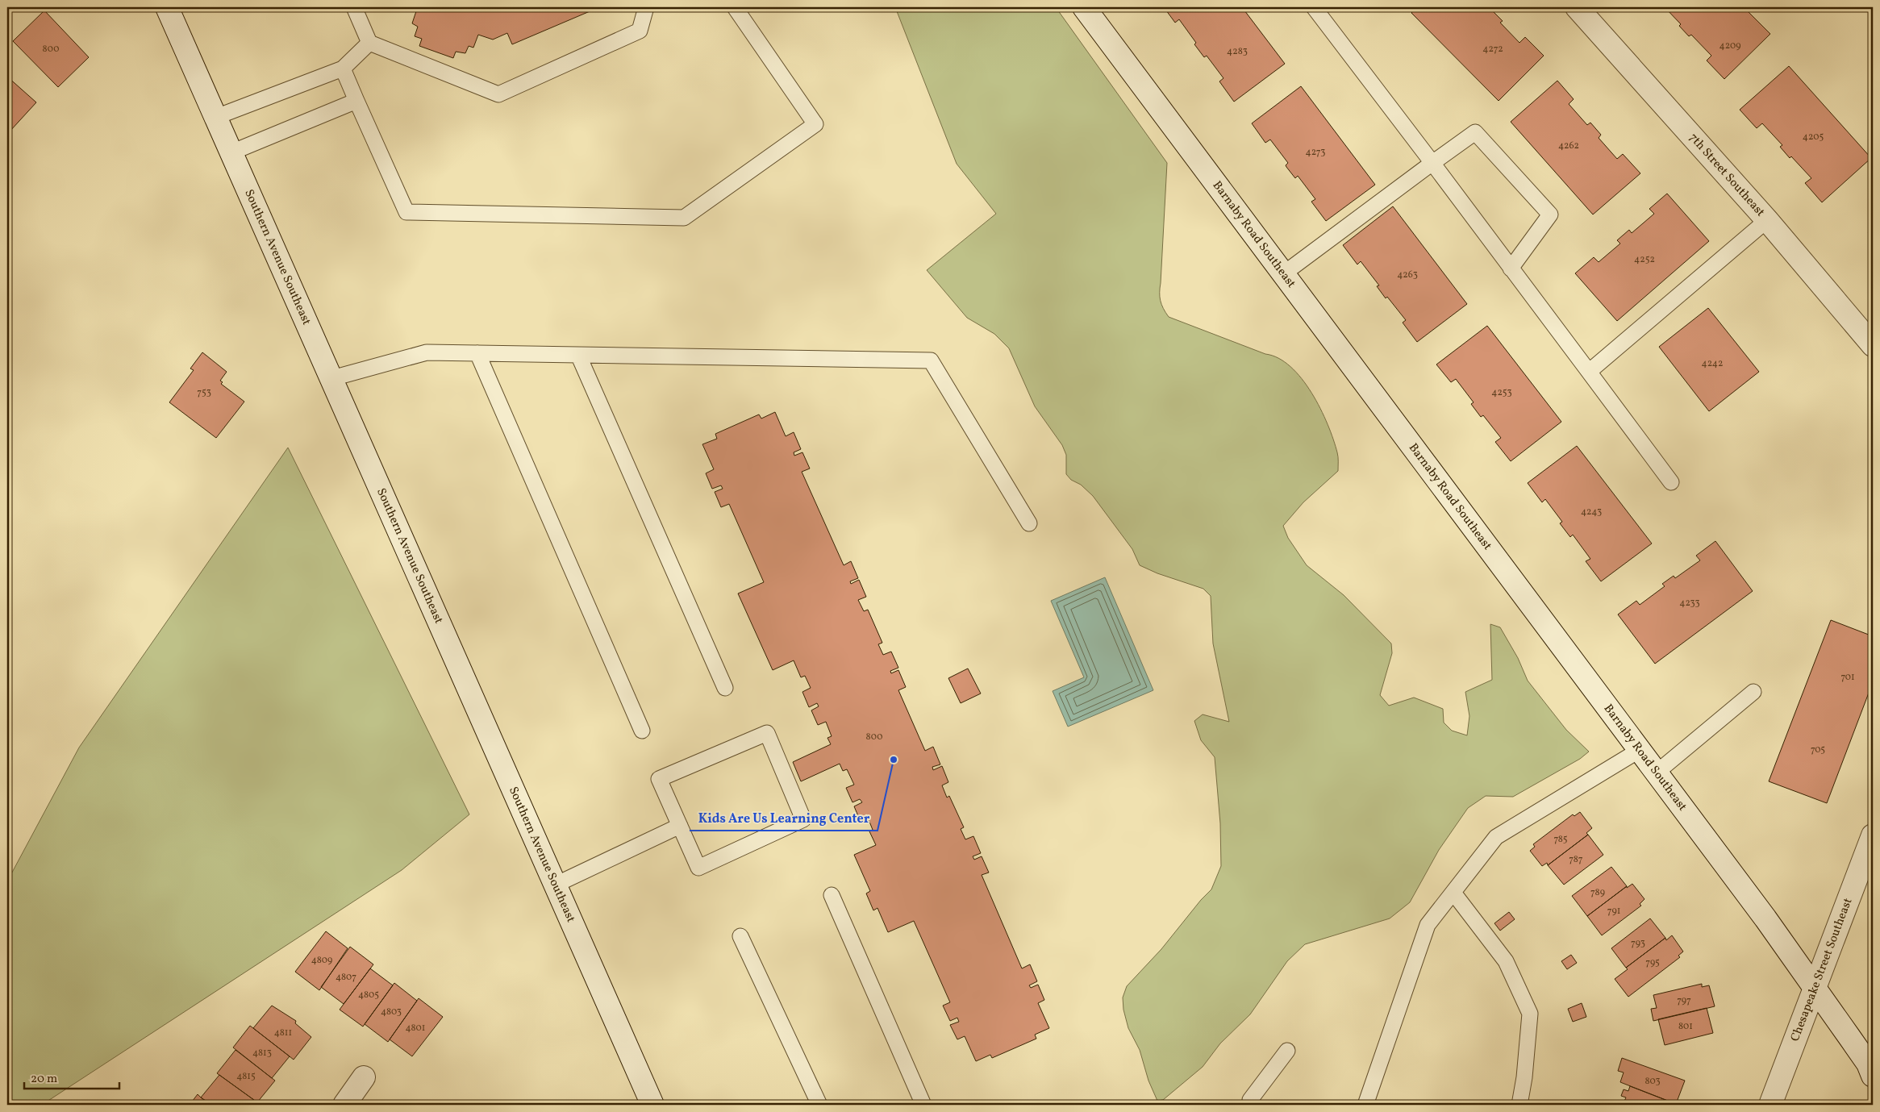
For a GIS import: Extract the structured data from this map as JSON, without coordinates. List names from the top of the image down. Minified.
{"streets":{"street":["7th Street Southeast","Barnaby Road Southeast","Southern Avenue Southeast","Chesapeake Street Southeast"]},"crossings":[["Barnaby Road Southeast","Chesapeake Street Southeast"]],"places":["Kids Are Us Learning Center"],"house_numbers":["4209","800","4272","4283","4205","4262","4273","4252","4263","4242","753","4253","4243","4233","701","800","705","785","787","789","791","793","4809","795","4807","4805","797","4803","801","4801","4811","4813","4815","803"],"scale_bar":"20 m"}
